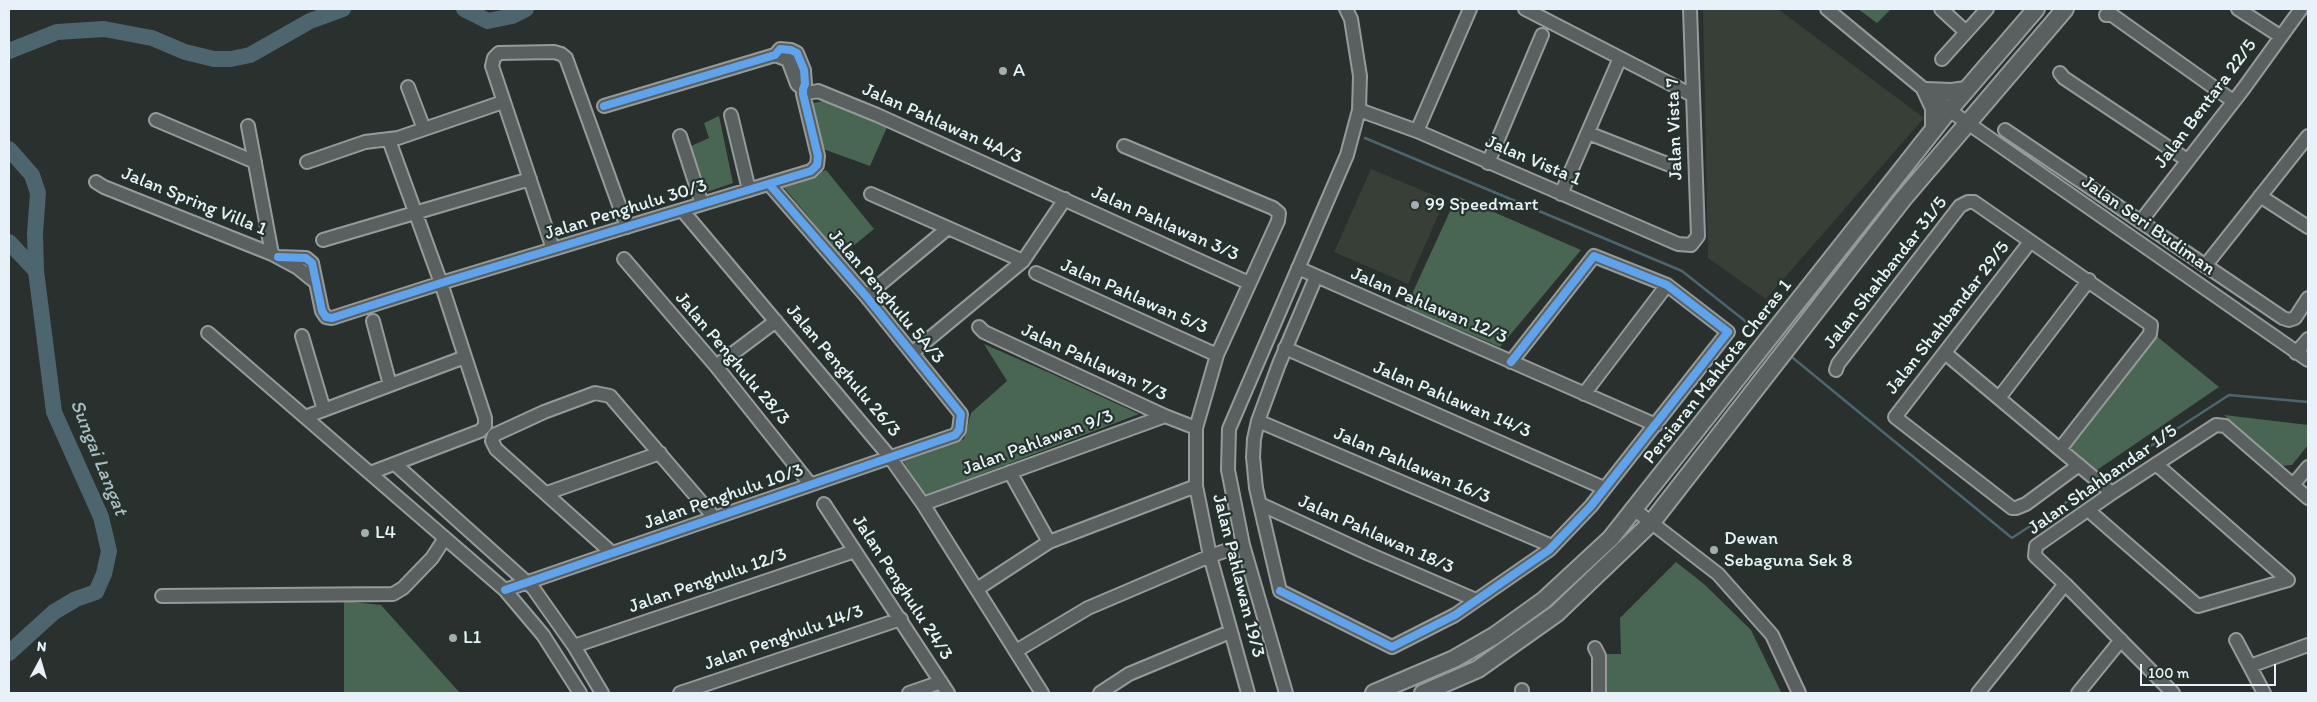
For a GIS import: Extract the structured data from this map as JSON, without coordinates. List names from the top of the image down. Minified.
{"streets":{"main road":["Persiaran Mahkota Cheras 1"],"street":["Jalan Bentara 22/5","Jalan Pahlawan 4A/3","Jalan Vista 7","Jalan Vista 1","Jalan Spring Villa 1","Jalan Penghulu 30/3","Jalan Pahlawan 3/3","Jalan Seri Budiman","Jalan Shahbandar 31/5","Jalan Penghulu 5A/3","Jalan Pahlawan 5/3","Jalan Pahlawan 12/3","Jalan Shahbandar 29/5","Jalan Penghulu 28/3","Jalan Pahlawan 7/3","Jalan Penghulu 26/3","Jalan Pahlawan 14/3","Jalan Pahlawan 9/3","Jalan Pahlawan 16/3","Jalan Shahbandar 1/5","Jalan Penghulu 10/3","Jalan Pahlawan 18/3","Jalan Pahlawan 19/3","Jalan Penghulu 12/3","Jalan Penghulu 24/3","Jalan Penghulu 14/3"]},"crossings":[["Jalan Pahlawan 4A/3","Jalan Penghulu 30/3"],["Jalan Pahlawan 4A/3","Jalan Pahlawan 3/3"],["Jalan Vista 7","Jalan Vista 1"],["Jalan Spring Villa 1","Jalan Penghulu 30/3"],["Jalan Penghulu 30/3","Jalan Penghulu 5A/3"],["Jalan Penghulu 30/3","Jalan Penghulu 26/3"],["Jalan Pahlawan 3/3","Jalan Pahlawan 19/3"],["Jalan Seri Budiman","Persiaran Mahkota Cheras 1"],["Jalan Shahbandar 31/5","Jalan Shahbandar 29/5"],["Jalan Penghulu 5A/3","Jalan Penghulu 10/3"],["Jalan Pahlawan 5/3","Jalan Pahlawan 19/3"],["Jalan Penghulu 28/3","Jalan Penghulu 10/3"],["Jalan Pahlawan 7/3","Jalan Pahlawan 9/3"],["Jalan Pahlawan 7/3","Jalan Pahlawan 19/3"],["Jalan Penghulu 26/3","Jalan Pahlawan 9/3"],["Jalan Penghulu 26/3","Jalan Penghulu 10/3"],["Jalan Penghulu 12/3","Jalan Penghulu 24/3"],["Jalan Penghulu 24/3","Jalan Penghulu 14/3"]],"water":["Sungai Langat"],"places":["A","99 Speedmart","L4","Dewan Sebaguna Sek 8","L1"],"scale_bar":"100 m","north":"top"}
